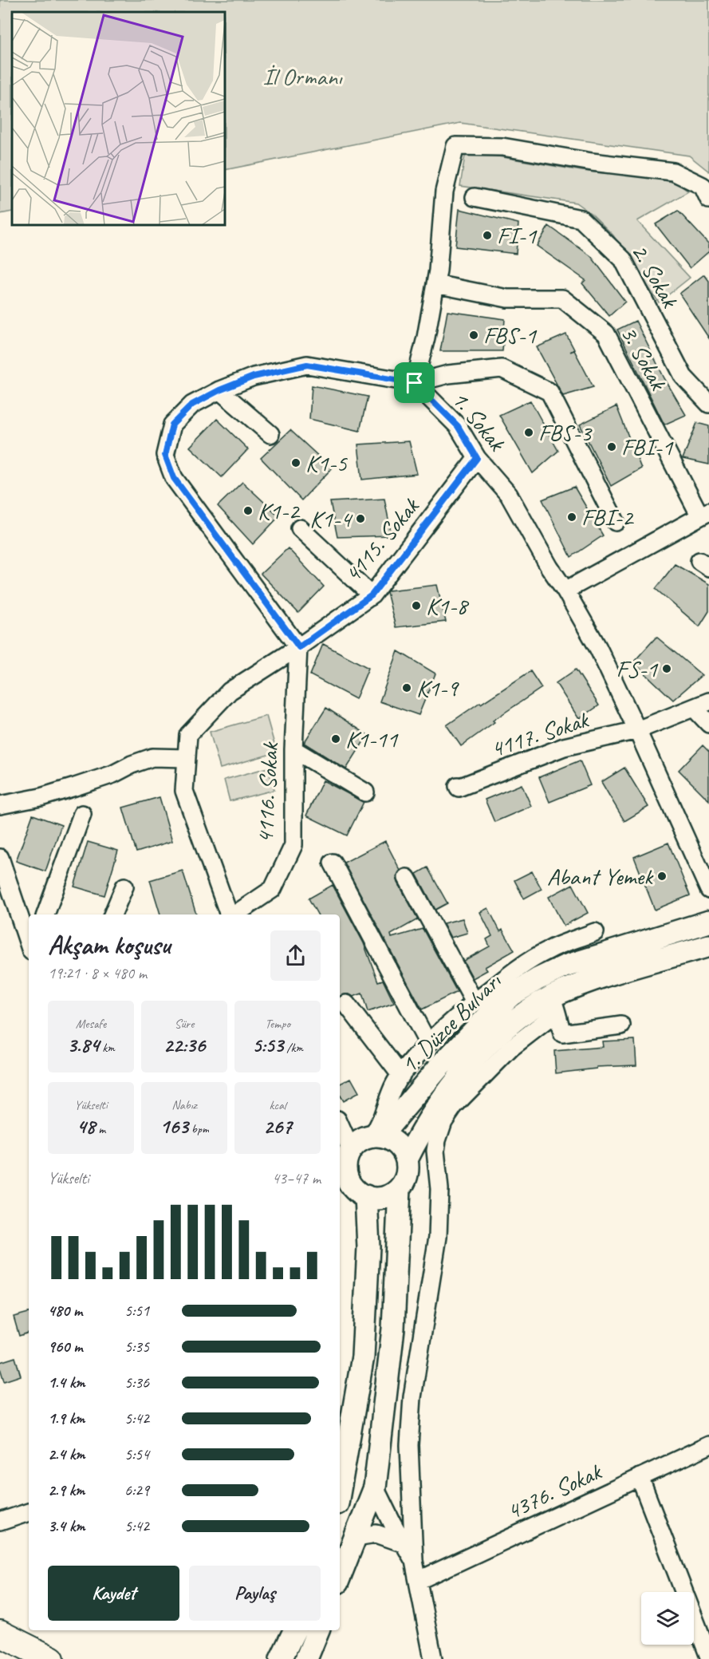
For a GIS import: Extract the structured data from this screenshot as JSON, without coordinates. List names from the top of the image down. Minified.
{"streets":{"main road":["1. Düzce Bulvarı"],"street":["2. Sokak","3. Sokak","1. Sokak","4115. Sokak","4117. Sokak","4116. Sokak","4376. Sokak"]},"crossings":[["1. Sokak","4115. Sokak"],["1. Sokak","4117. Sokak"],["4115. Sokak","4116. Sokak"]],"parks":["İl Ormanı"],"places":["FI-1","FBS-1","FBS-3","FBI-1","K1-5","K1-2","FBI-2","K1-4","K1-8","FS-1","K1-9","K1-11","Abant Yemek"],"page":{"heading":["Akşam koşusu","19:21 · 8 × 480 m"],"stats":[["Mesafe","3.84 km"],["Süre","22:36"],["Tempo","5:53 /km"],["Yükselti","48 m"],["Nabız","163 bpm"],["kcal","267"]],"chart":["Yükselti","43–47 m"],"list":[{"name":"480 m","note":"5:51"},{"name":"960 m","note":"5:35"},{"name":"1.4 km","note":"5:36"},{"name":"1.9 km","note":"5:42"},{"name":"2.4 km","note":"5:54"},{"name":"2.9 km","note":"6:29"},{"name":"3.4 km","note":"5:42"}],"buttons":["Kaydet","Paylaş"]}}
